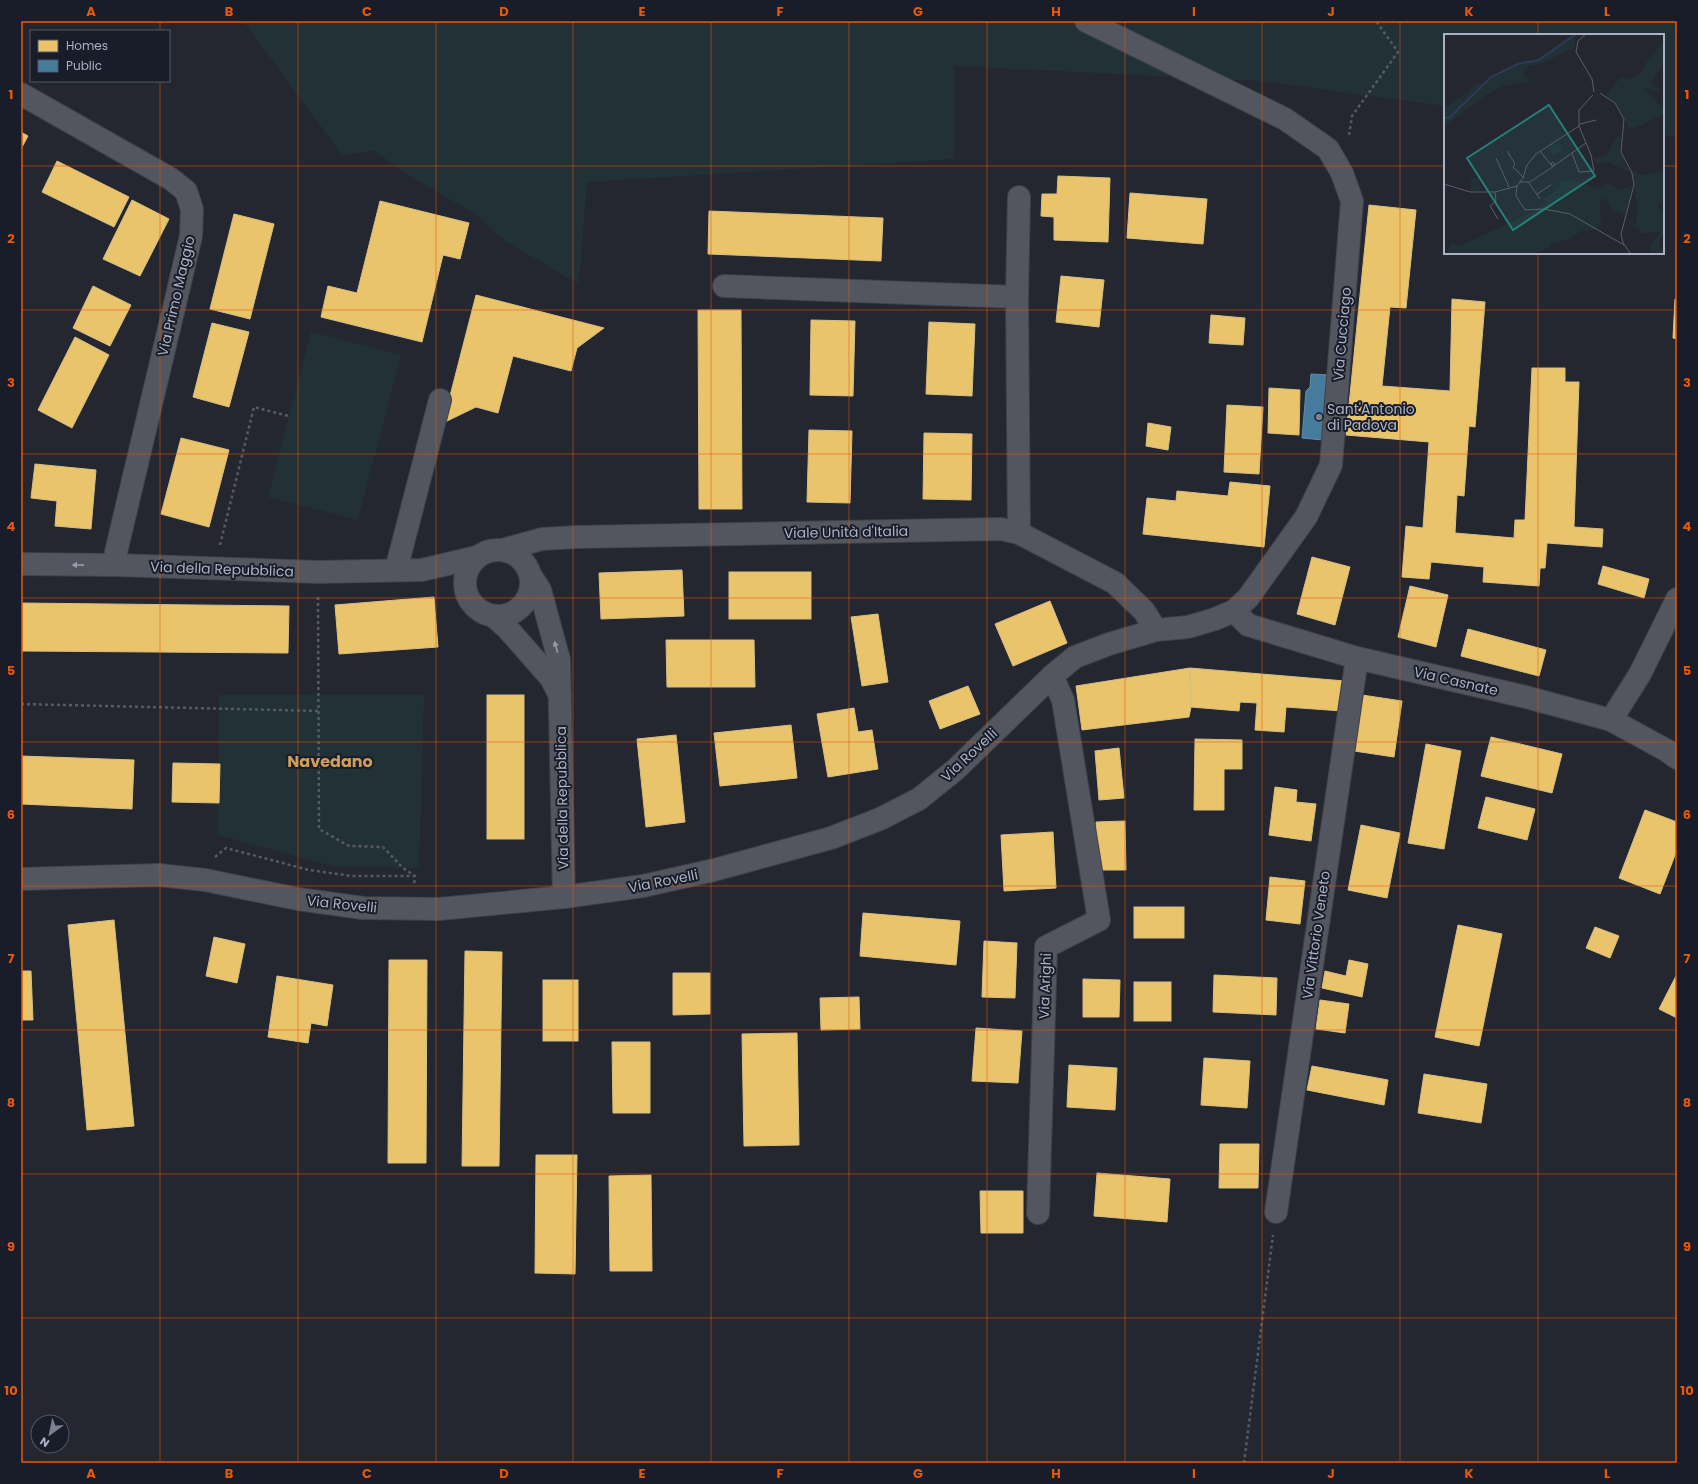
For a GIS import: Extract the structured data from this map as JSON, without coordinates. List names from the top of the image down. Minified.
{"streets":{"street":["Via Primo Maggio","Via Cucciago","Viale Unità d'Italia","Via della Repubblica","Via Casnate","Via Rovelli","Via Vittorio Veneto","Via Arighi"]},"crossings":[["Via Primo Maggio","Via della Repubblica"],["Via Cucciago","Via Casnate"],["Via Cucciago","Via Rovelli"],["Viale Unità d'Italia","Via della Repubblica"],["Viale Unità d'Italia","Via Rovelli"],["Via della Repubblica","Via Rovelli"],["Via Casnate","Via Rovelli"],["Via Casnate","Via Vittorio Veneto"],["Via Rovelli","Via Arighi"]],"districts":["Navedano"],"places":["Sant'Antonio di Padova"],"legend":["Homes","Public"],"north":"bottom left","grid":{"columns":["A","B","C","D","E","F","G","H","I","J","K","L"],"rows":["1","2","3","4","5","6","7","8","9","10"]}}
